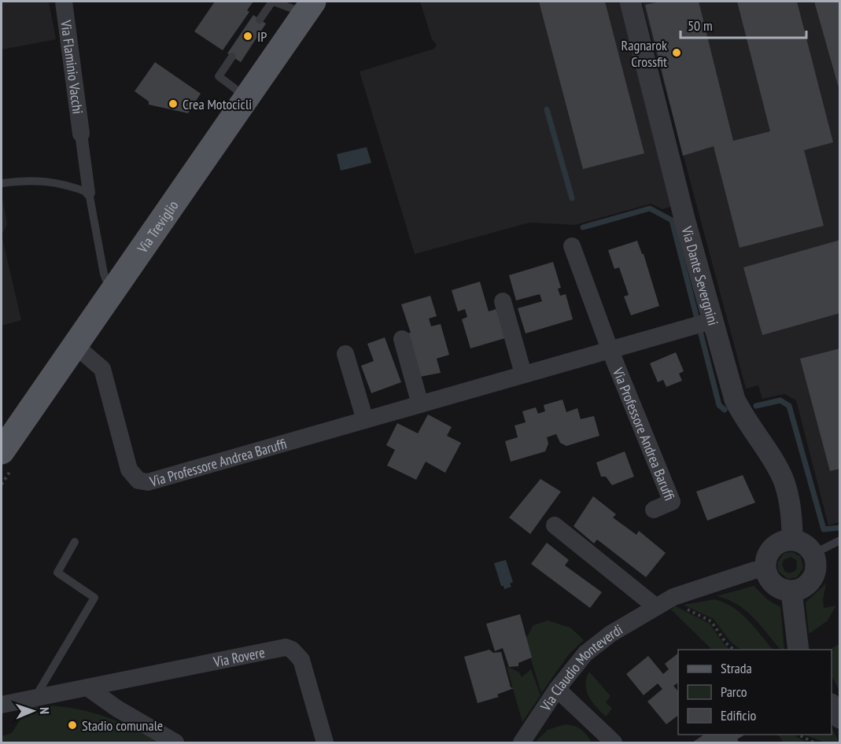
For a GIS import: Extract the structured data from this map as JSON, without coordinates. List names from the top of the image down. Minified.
{"streets":{"main road":["Via Treviglio"],"street":["Via Flaminio Vacchi","Via Dante Severgnini","Via Professore Andrea Baruffi","Via Rovere","Via Claudio Monteverdi"]},"crossings":[["Via Treviglio","Via Professore Andrea Baruffi"],["Via Dante Severgnini","Via Professore Andrea Baruffi"],["Via Dante Severgnini","Via Claudio Monteverdi"]],"places":["IP","Ragnarok Crossfit","Crea Motocicli","Stadio comunale"],"legend":["Strada","Parco","Edificio"],"scale_bar":"50 m","north":"right"}
